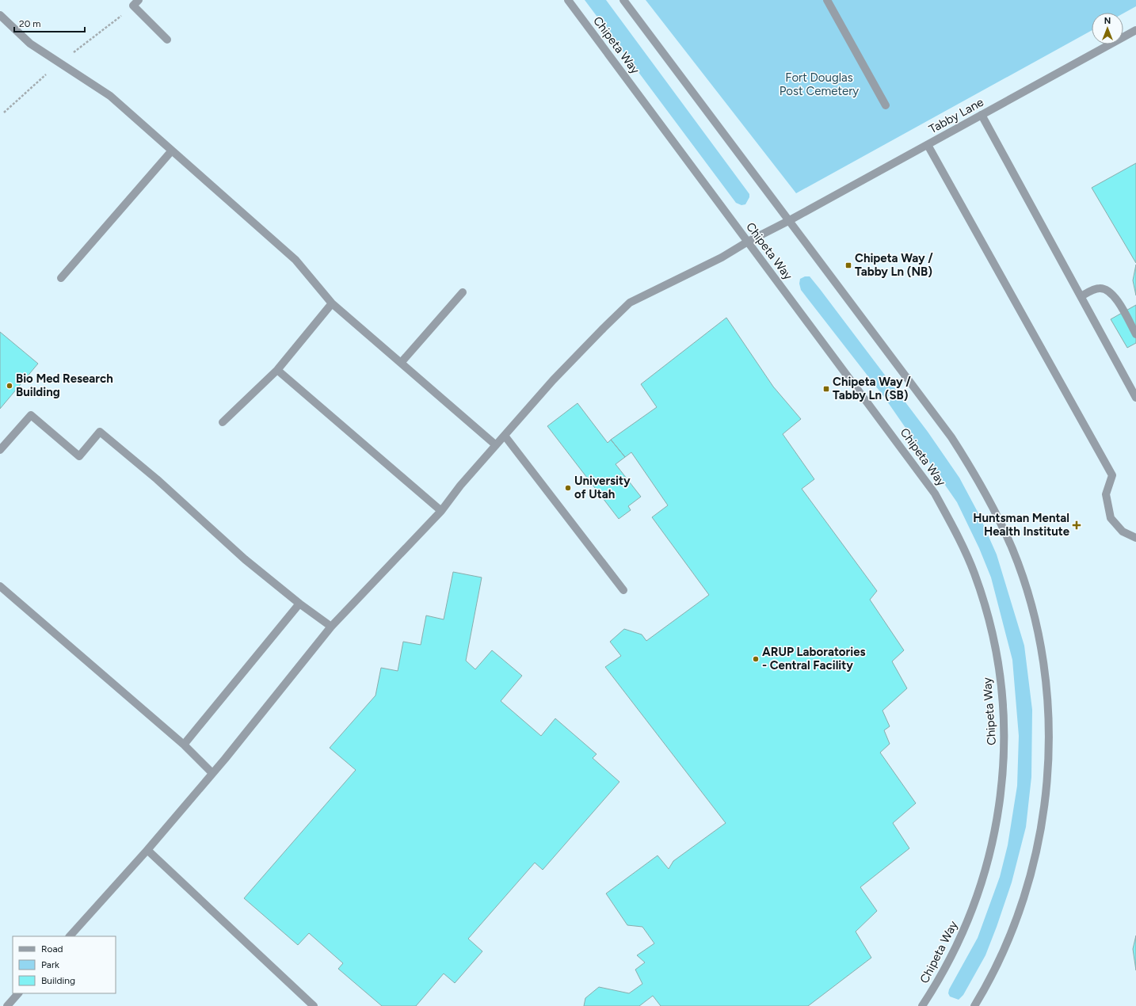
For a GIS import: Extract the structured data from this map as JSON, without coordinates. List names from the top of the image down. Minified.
{"streets":{"street":["Chipeta Way","Tabby Lane"]},"crossings":[["Chipeta Way","Tabby Lane"]],"parks":["Fort Douglas Post Cemetery"],"places":{"transit":["Chipeta Way / Tabby Ln (NB)","Chipeta Way / Tabby Ln (SB)"],"other":["Bio Med Research Building","University of Utah","ARUP Laboratories - Central Facility"],"health":["Huntsman Mental Health Institute"]},"legend":["Road","Park","Building"],"scale_bar":"20 m","north":"top"}
